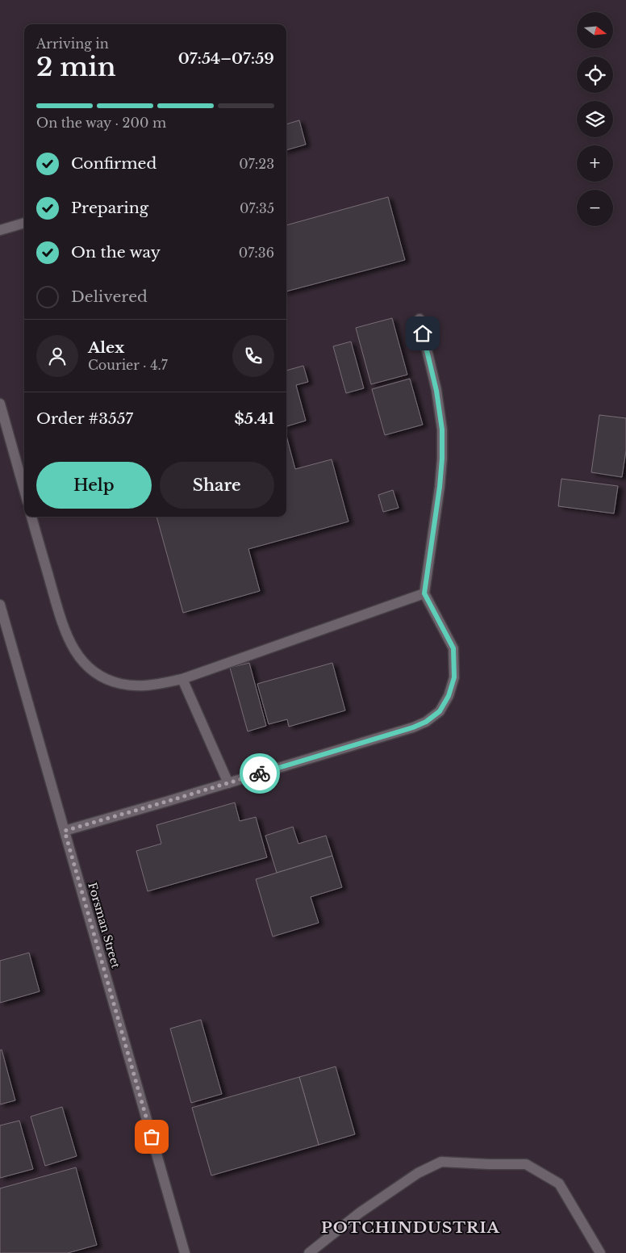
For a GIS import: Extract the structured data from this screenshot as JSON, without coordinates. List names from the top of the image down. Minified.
{"streets":{"street":["Forsman Street"]},"districts":["POTCHINDUSTRIA"],"north":"right","page":{"map_buttons":["+","−"],"heading":["2 min","Arriving in","07:54–07:59"],"panel":["Alex","Courier · 4.7","Order #3557","$5.41"],"bar":"On the way · 200 m","list":[["Confirmed","07:23"],["Preparing","07:35"],["On the way","07:36"],"Delivered"],"buttons":["Help","Share"]}}
